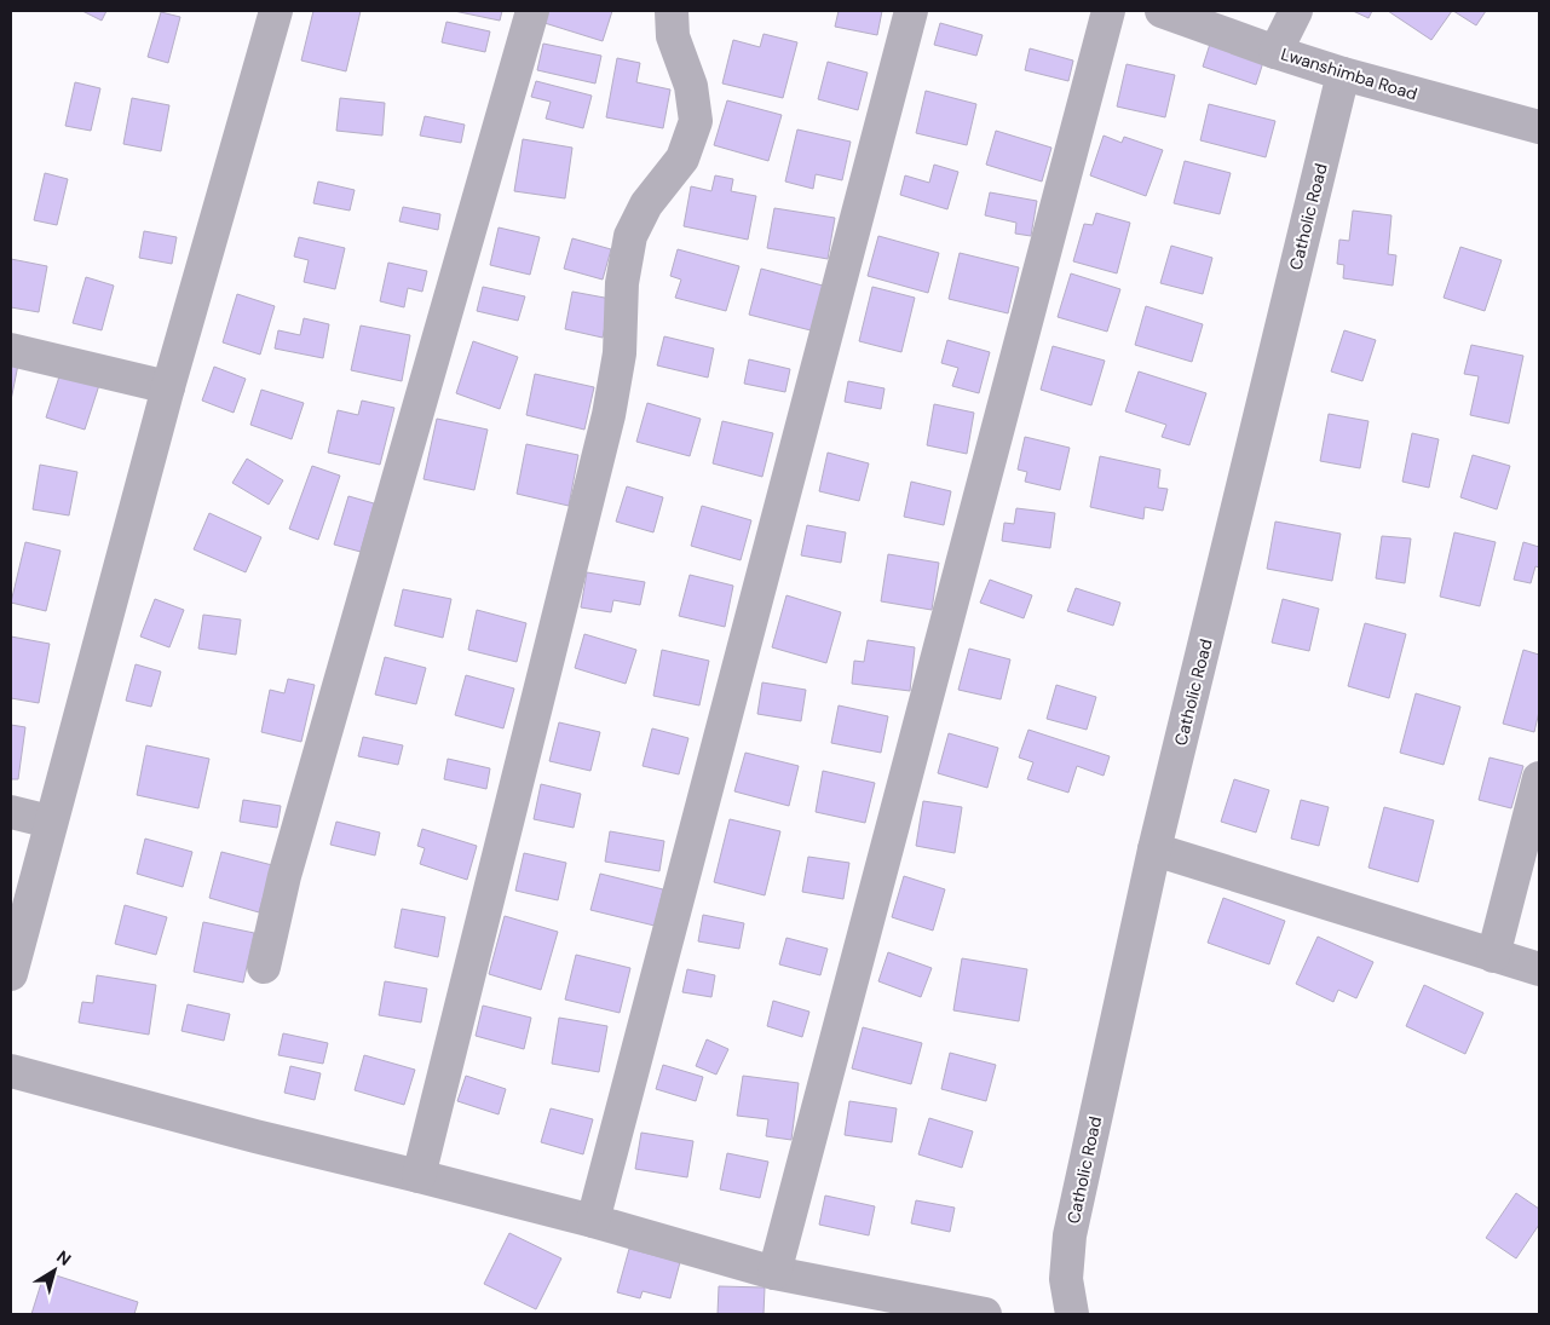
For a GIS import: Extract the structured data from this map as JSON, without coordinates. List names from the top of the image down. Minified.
{"streets":{"street":["Lwanshimba Road","Catholic Road"]},"crossings":[["Lwanshimba Road","Catholic Road"]],"north":"top right"}
